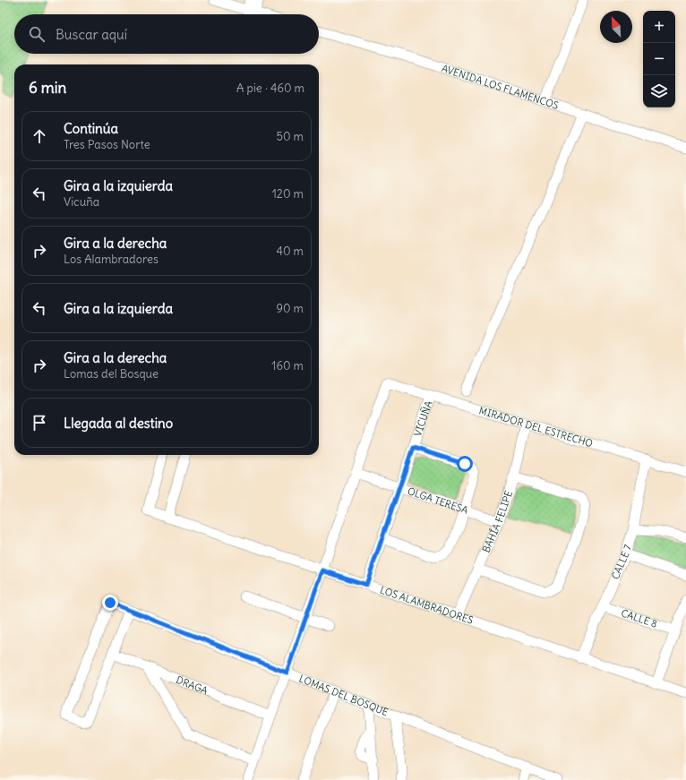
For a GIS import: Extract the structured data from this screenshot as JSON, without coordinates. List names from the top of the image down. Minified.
{"streets":{"street":["AVENIDA LOS FLAMENCOS","VICUÑA","MIRADOR DEL ESTRECHO","OLGA TERESA","BAHÍA FELIPE","CALLE 7","LOS ALAMBRADORES","CALLE 8","DRAGA","LOMAS DEL BOSQUE"]},"crossings":[["VICUÑA","MIRADOR DEL ESTRECHO"],["VICUÑA","OLGA TERESA"],["VICUÑA","LOS ALAMBRADORES"],["MIRADOR DEL ESTRECHO","OLGA TERESA"],["MIRADOR DEL ESTRECHO","BAHÍA FELIPE"],["MIRADOR DEL ESTRECHO","CALLE 7"],["OLGA TERESA","BAHÍA FELIPE"],["BAHÍA FELIPE","LOS ALAMBRADORES"],["CALLE 7","LOS ALAMBRADORES"],["CALLE 7","CALLE 8"],["DRAGA","LOMAS DEL BOSQUE"]],"north":"top left","page":{"map_buttons":["+","−"],"search":"Buscar aquí","heading":["6 min","A pie · 460 m"],"list":[["Continúa","Tres Pasos Norte","50 m"],["Gira a la izquierda","Vicuña","120 m"],["Gira a la derecha","Los Alambradores","40 m"],["Gira a la izquierda","90 m"],["Gira a la derecha","Lomas del Bosque","160 m"],"Llegada al destino"]}}
